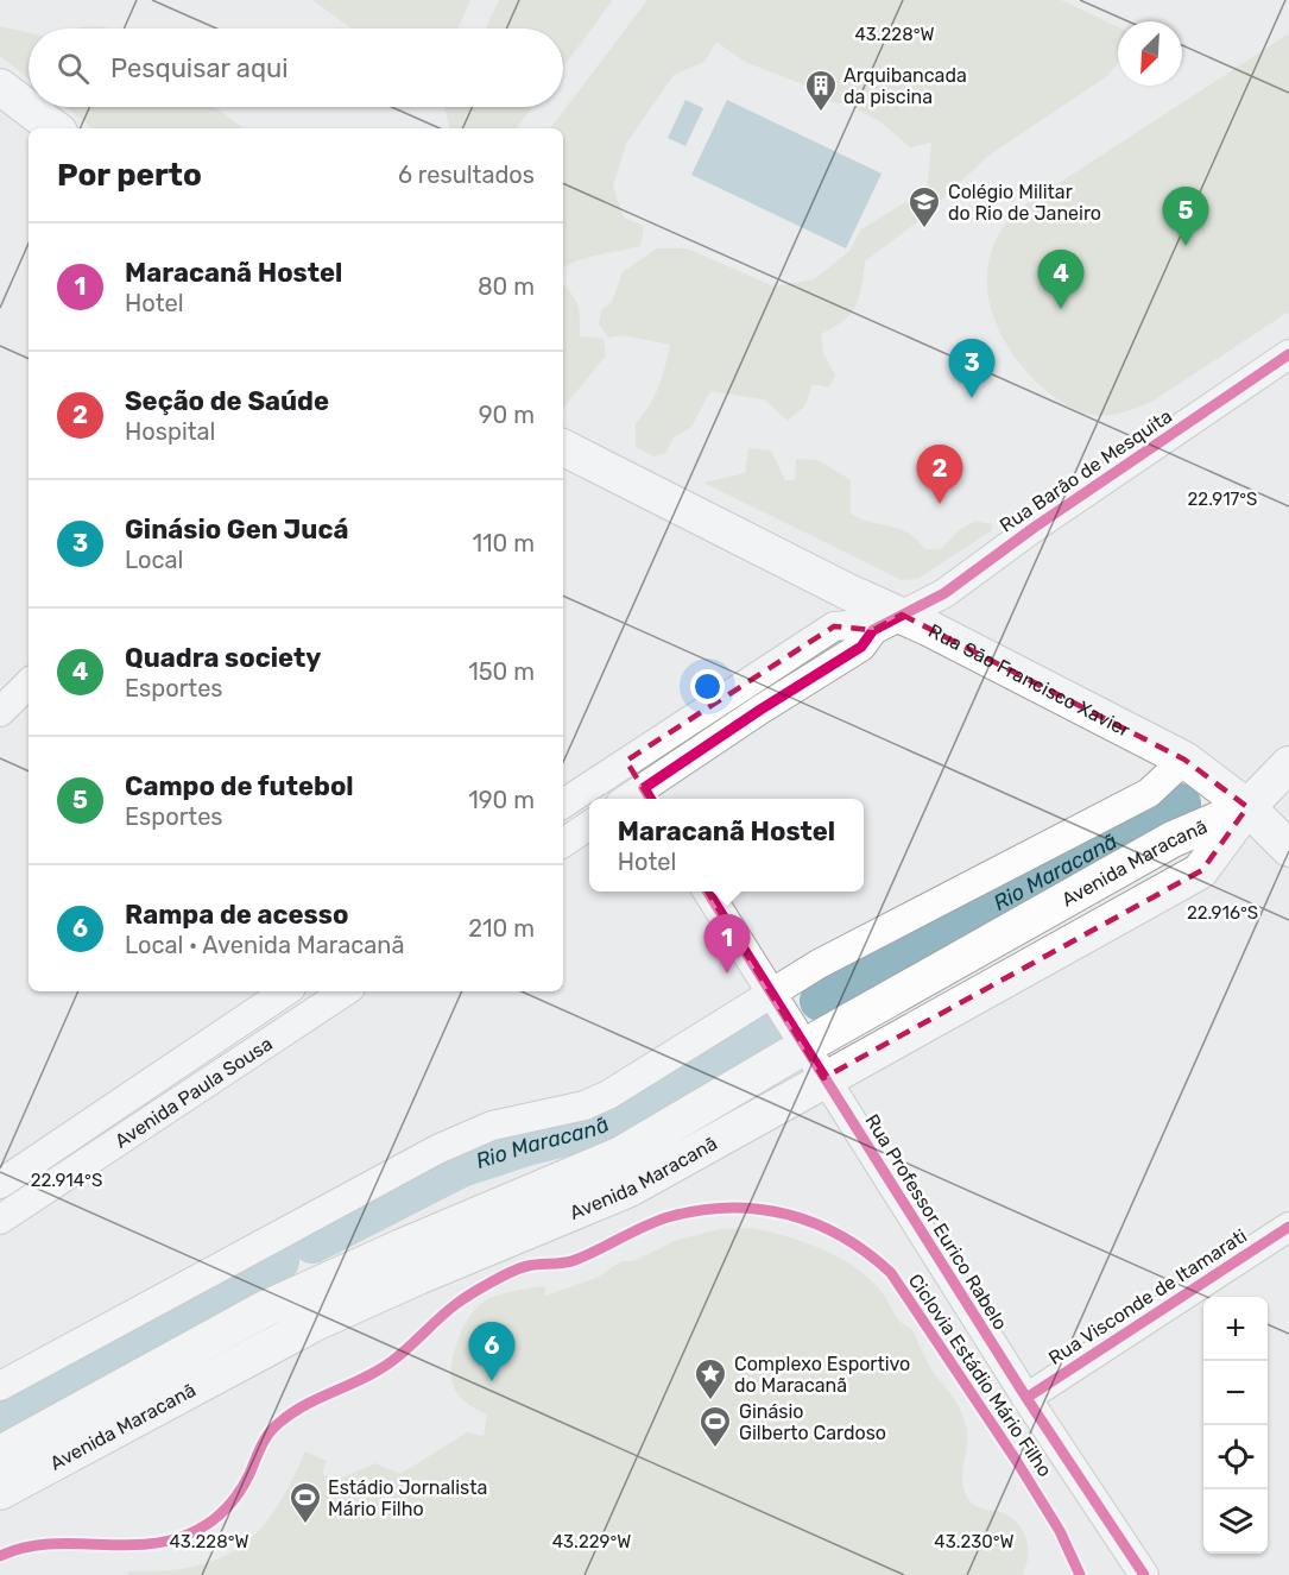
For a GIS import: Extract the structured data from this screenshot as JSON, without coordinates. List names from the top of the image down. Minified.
{"streets":{"main road":["Rua São Francisco Xavier","Avenida Maracanã"],"street":["Rua Barão de Mesquita","Avenida Paula Sousa","Rua Professor Eurico Rabelo","Rua Visconde de Itamarati"],"cycle path":["Ciclovia Estádio Mário Filho"]},"crossings":[["Rua Barão de Mesquita","Rua São Francisco Xavier"],["Rua São Francisco Xavier","Avenida Maracanã"],["Avenida Maracanã","Rua Professor Eurico Rabelo"],["Rua Professor Eurico Rabelo","Rua Visconde de Itamarati"]],"water":["Rio Maracanã"],"places":{"building":["Arquibancada da piscina"],"school or university":["Colégio Militar do Rio de Janeiro"],"place":["Complexo Esportivo do Maracanã"],"sports":["Ginásio Gilberto Cardoso","Estádio Jornalista Mário Filho"]},"north":"bottom left","page":{"search":"Pesquisar aqui","heading":["Por perto","6 resultados"],"pins":["5","4","3","2","1","6"],"list":[{"mark":"1","name":"Maracanã Hostel","note":"Hotel","value":"80 m"},{"mark":"2","name":"Seção de Saúde","note":"Hospital","value":"90 m"},{"mark":"3","name":"Ginásio Gen Jucá","note":"Local","value":"110 m"},{"mark":"4","name":"Quadra society","note":"Esportes","value":"150 m"},{"mark":"5","name":"Campo de futebol","note":"Esportes","value":"190 m"},{"mark":"6","name":"Rampa de acesso","note":"Local · Avenida Maracanã","value":"210 m"}],"popup":["Maracanã Hostel","Hotel"],"map_buttons":["+","−"]},"coordinates":["43.228°W","22.917°S","22.916°S","22.914°S","43.229°W","43.230°W"]}
